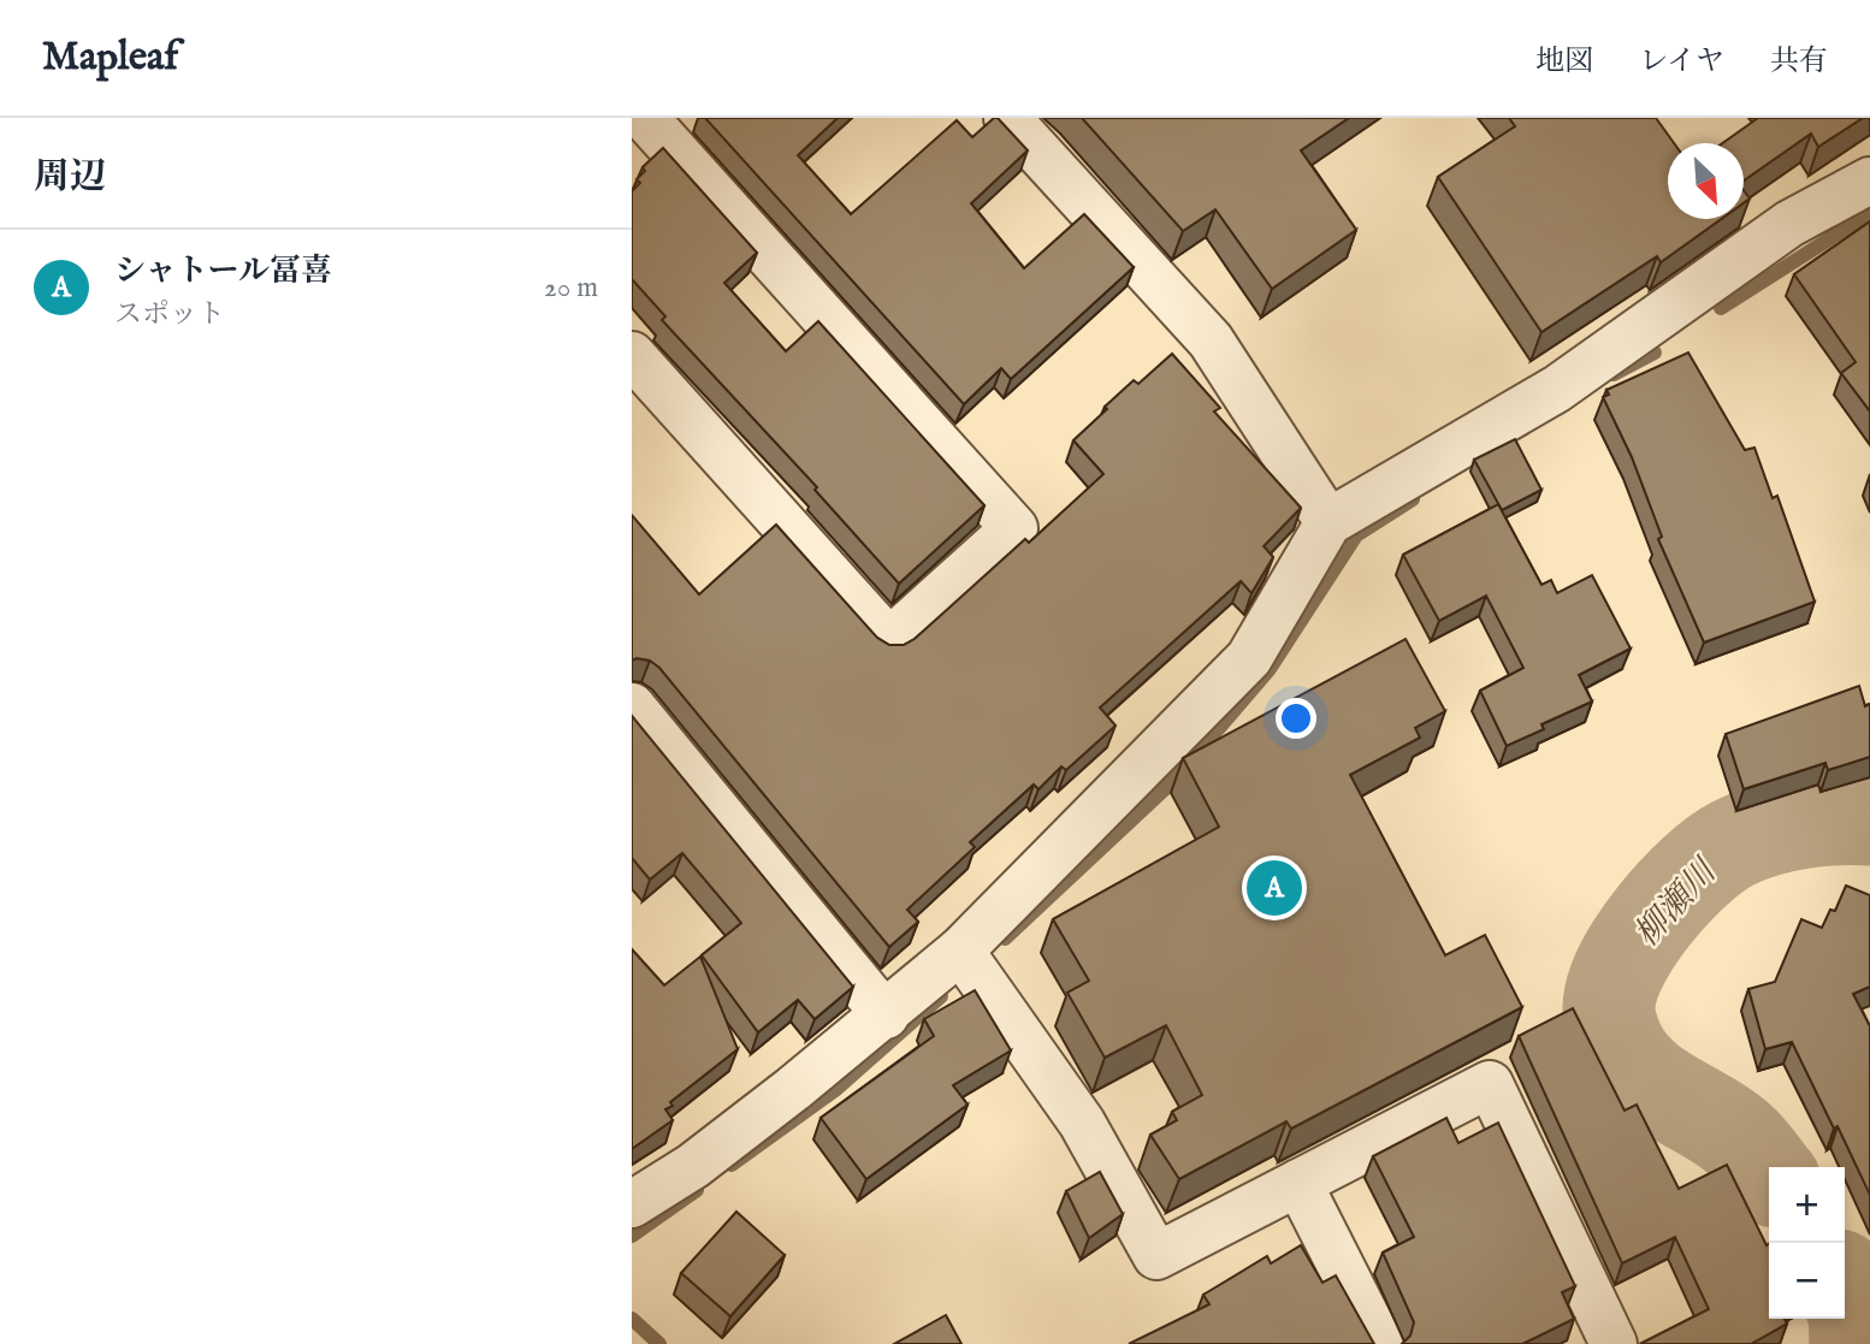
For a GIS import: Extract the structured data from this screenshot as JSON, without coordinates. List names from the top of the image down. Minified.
{"water":["柳瀬川"],"north":"bottom right","page":{"header":"Mapleaf","nav":["地図","レイヤ","共有"],"heading":"周辺","list":[{"mark":"A","name":"シャトール冨喜","note":"スポット","value":"20 m"}],"pins":"A","map_buttons":["+","−"]}}
